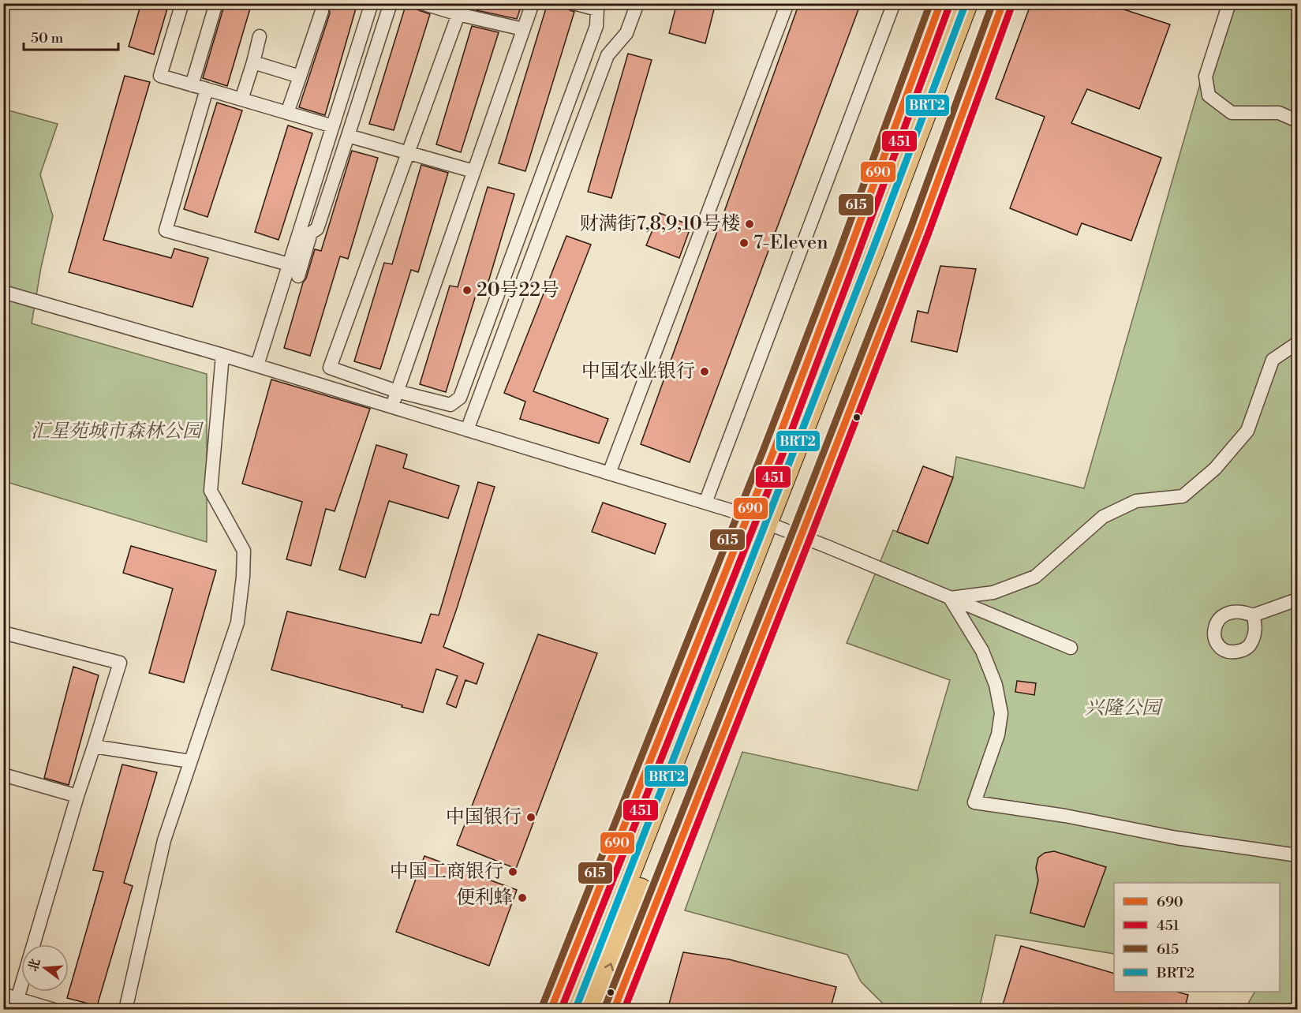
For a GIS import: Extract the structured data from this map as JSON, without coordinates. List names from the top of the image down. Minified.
{"parks":["汇星苑城市森林公园","兴隆公园"],"places":["财满街7,8,9,10号楼","7-Eleven","20号22号","中国农业银行","中国银行","中国工商银行","便利蜂"],"lines":["transit line 690","transit line 615","transit line BRT2","transit line 451"],"legend":["690","451","615","BRT2"],"scale_bar":"50 m","north":"left"}
